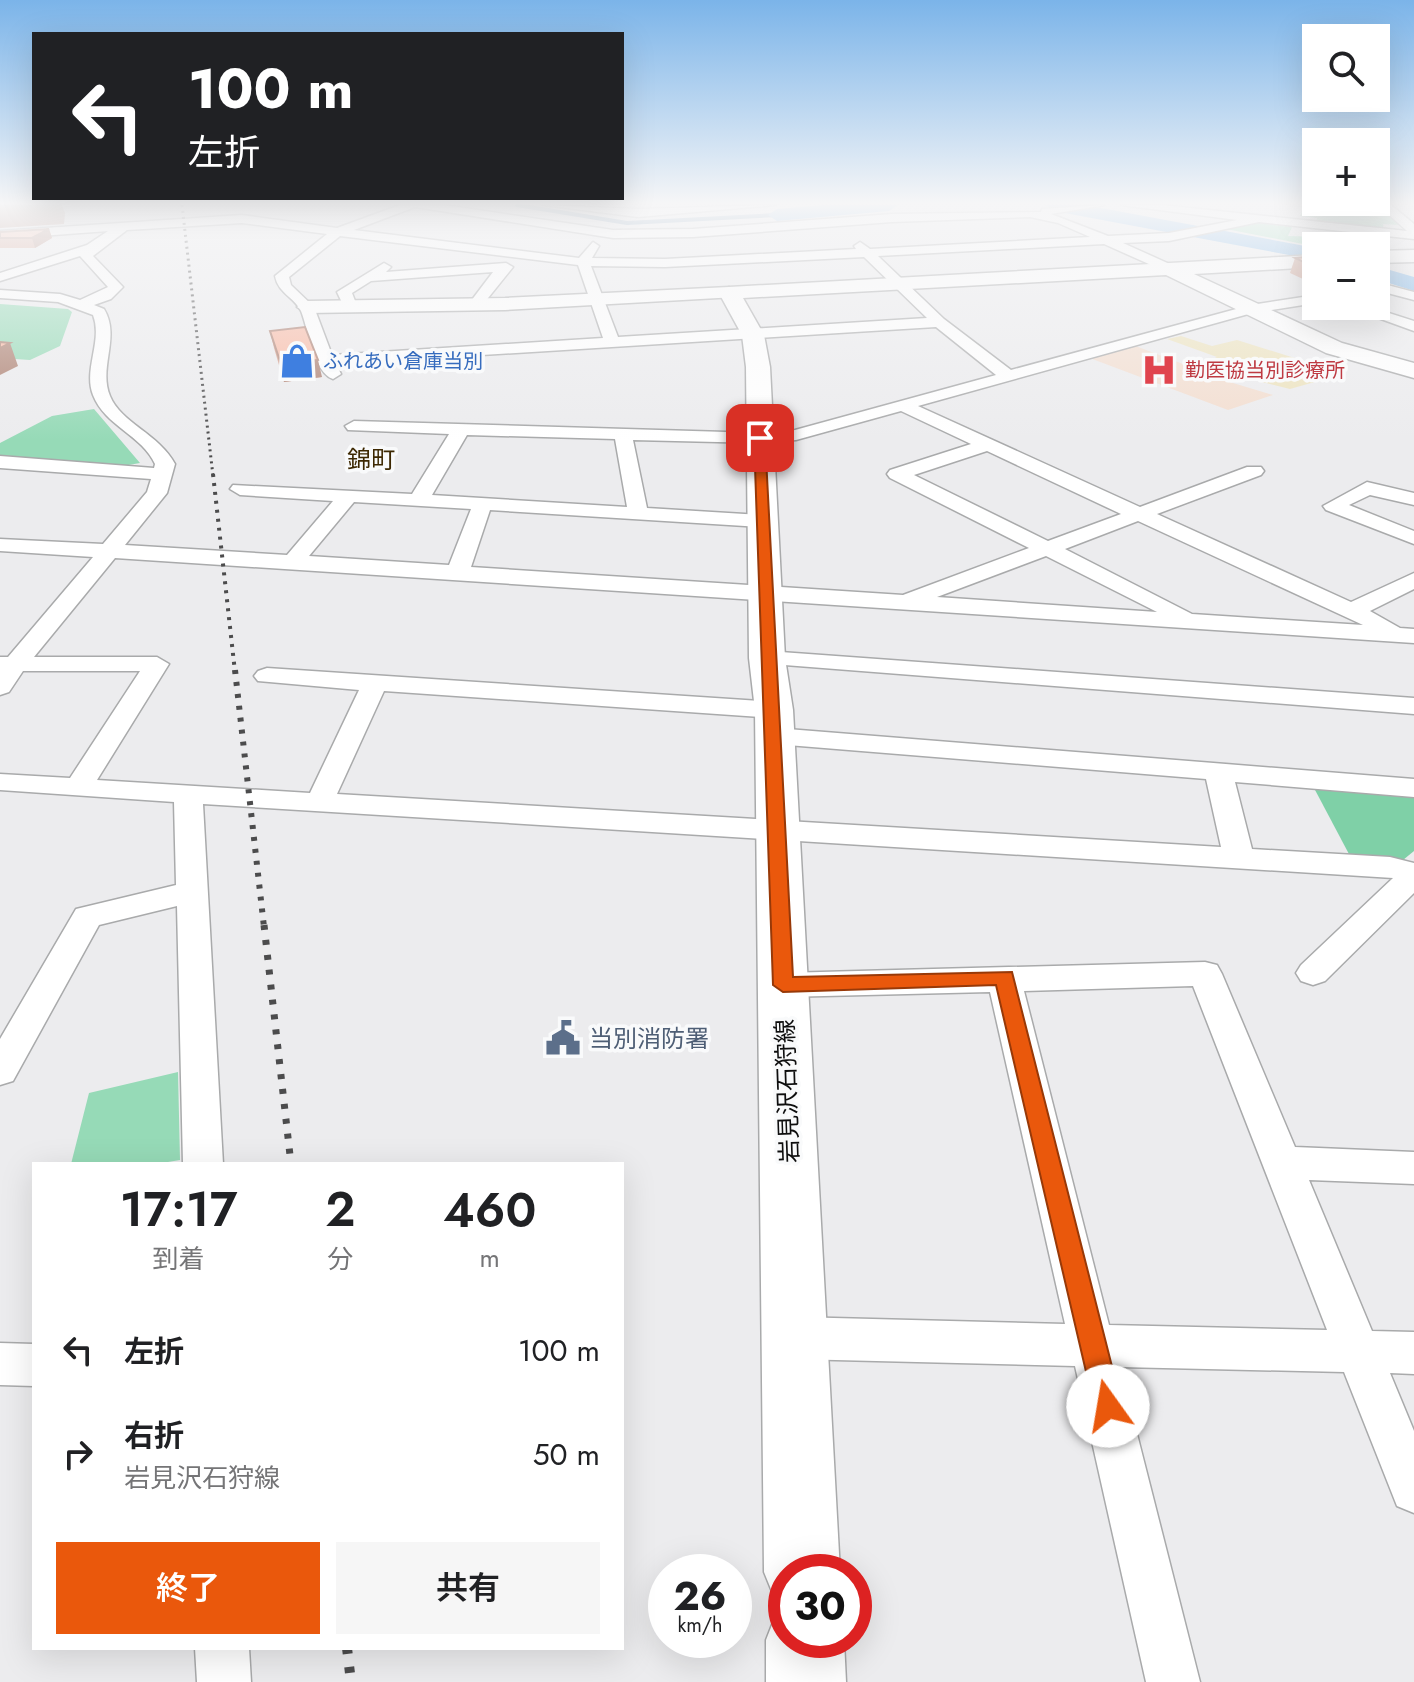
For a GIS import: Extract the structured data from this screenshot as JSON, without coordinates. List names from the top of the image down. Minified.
{"streets":{"main road":["岩見沢石狩線"]},"districts":["錦町"],"places":{"shop":["ふれあい倉庫当別"],"hospital":["勤医協当別診療所"],"public building":["当別消防署"]},"page":{"map_buttons":["+","−"],"turn":["100 m","左折"],"eta":["17:17","到着","2","分","460","m"],"list":[{"name":"左折","value":"100 m"},{"name":"右折","note":"岩見沢石狩線","value":"50 m"}],"buttons":["終了","共有"],"speed":"26 km/h","limit":"30"}}
